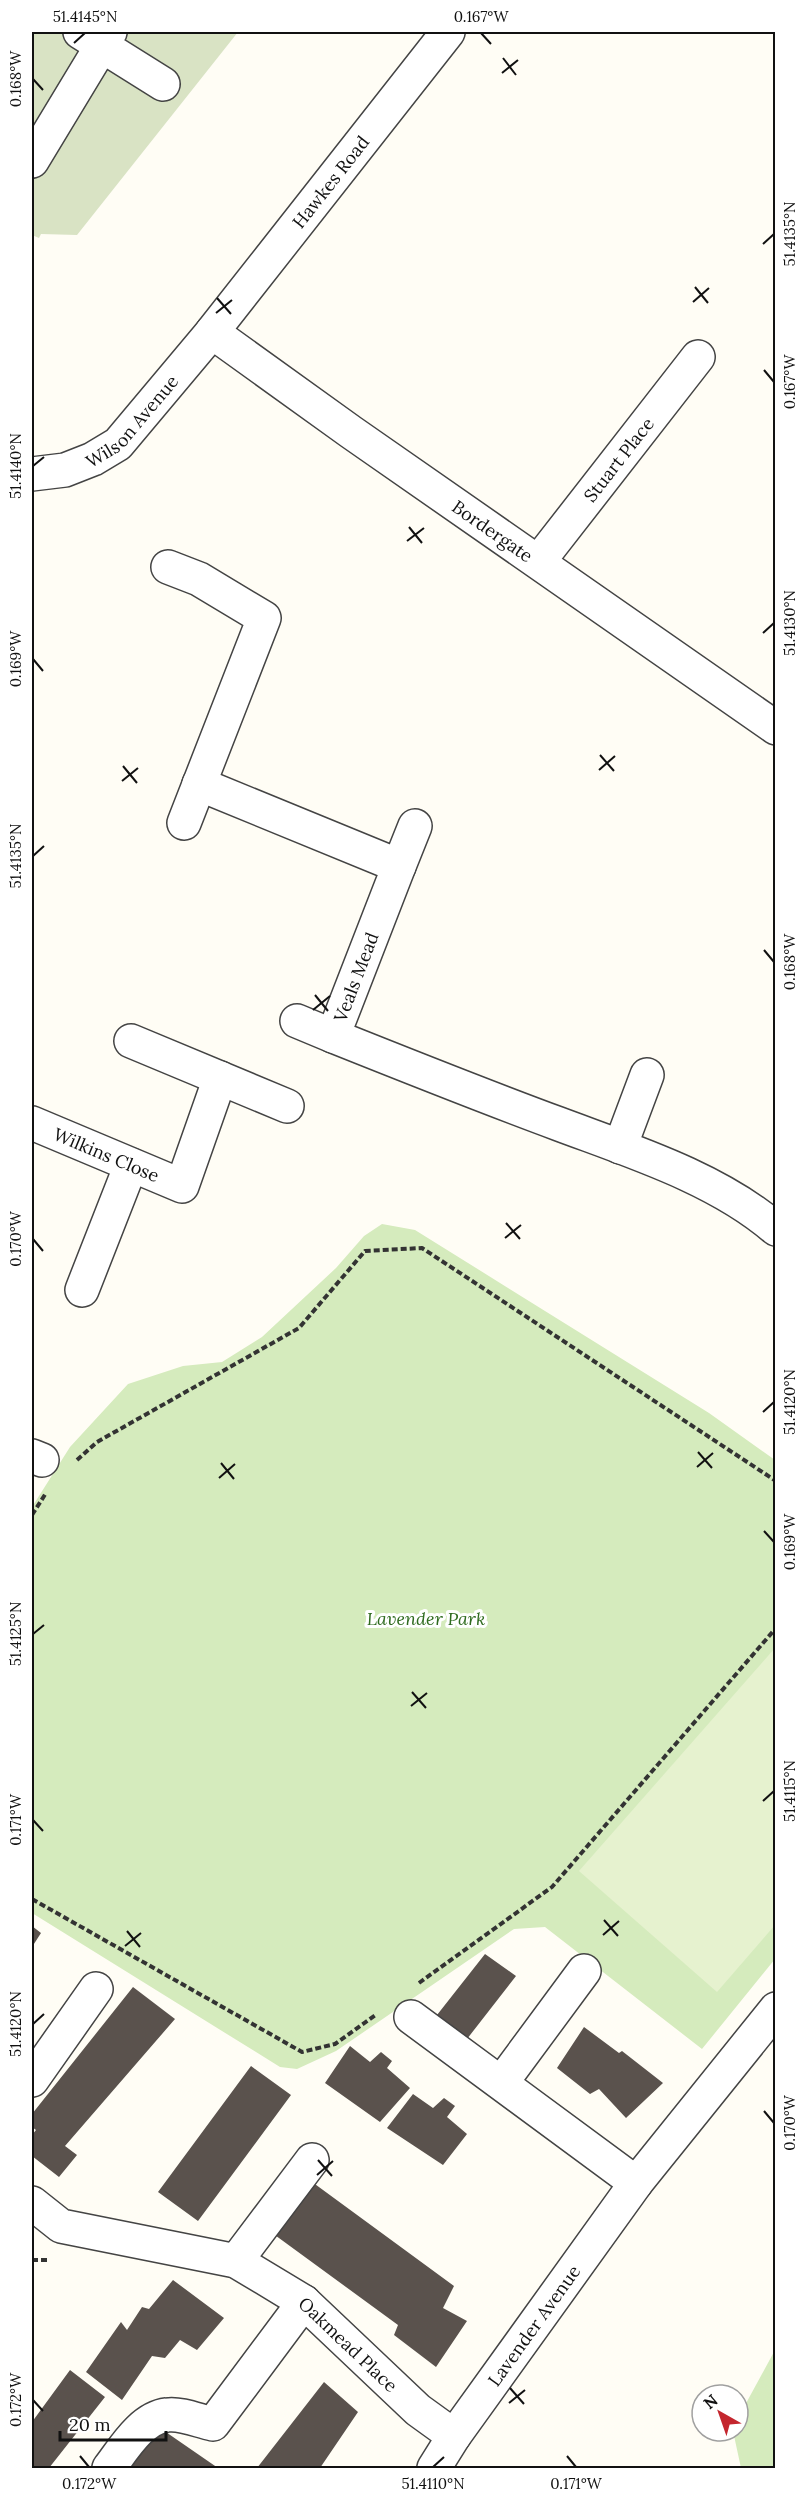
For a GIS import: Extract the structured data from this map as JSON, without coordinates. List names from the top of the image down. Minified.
{"streets":{"street":["Hawkes Road","Wilson Avenue","Stuart Place","Bordergate","Veals Mead","Wilkins Close","Lavender Avenue","Oakmead Place"]},"crossings":[["Hawkes Road","Wilson Avenue"],["Hawkes Road","Bordergate"],["Wilson Avenue","Bordergate"],["Stuart Place","Bordergate"],["Lavender Avenue","Oakmead Place"]],"parks":["Lavender Park"],"scale_bar":"20 m","north":"top left","coordinates":["51.4145°N","0.167°W","0.168°W","51.4135°N","51.4140°N","51.4130°N","0.169°W","0.170°W","51.4120°N","51.4125°N","51.4115°N","0.171°W","0.172°W","51.4110°N"]}
